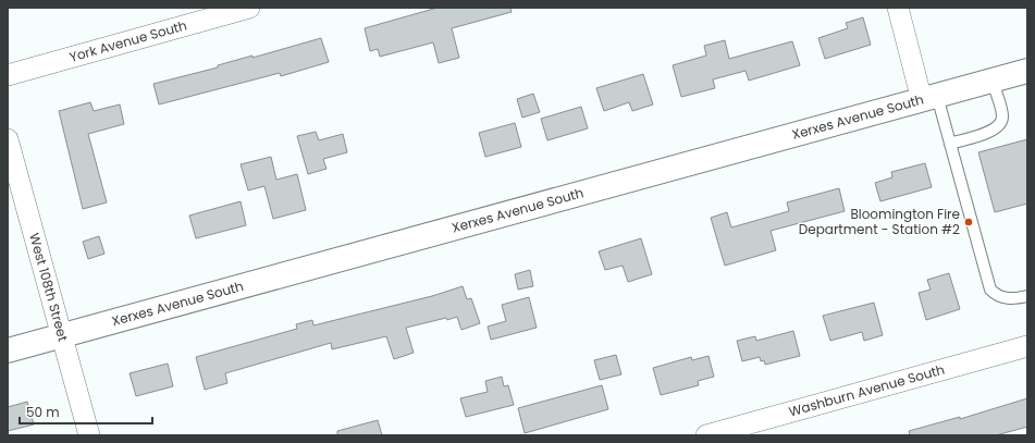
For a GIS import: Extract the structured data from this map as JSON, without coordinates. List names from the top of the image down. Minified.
{"streets":{"street":["York Avenue South","Xerxes Avenue South","West 108th Street","Washburn Avenue South"]},"crossings":[["Xerxes Avenue South","West 108th Street"]],"places":["Bloomington Fire Department - Station #2"],"scale_bar":"50 m"}
